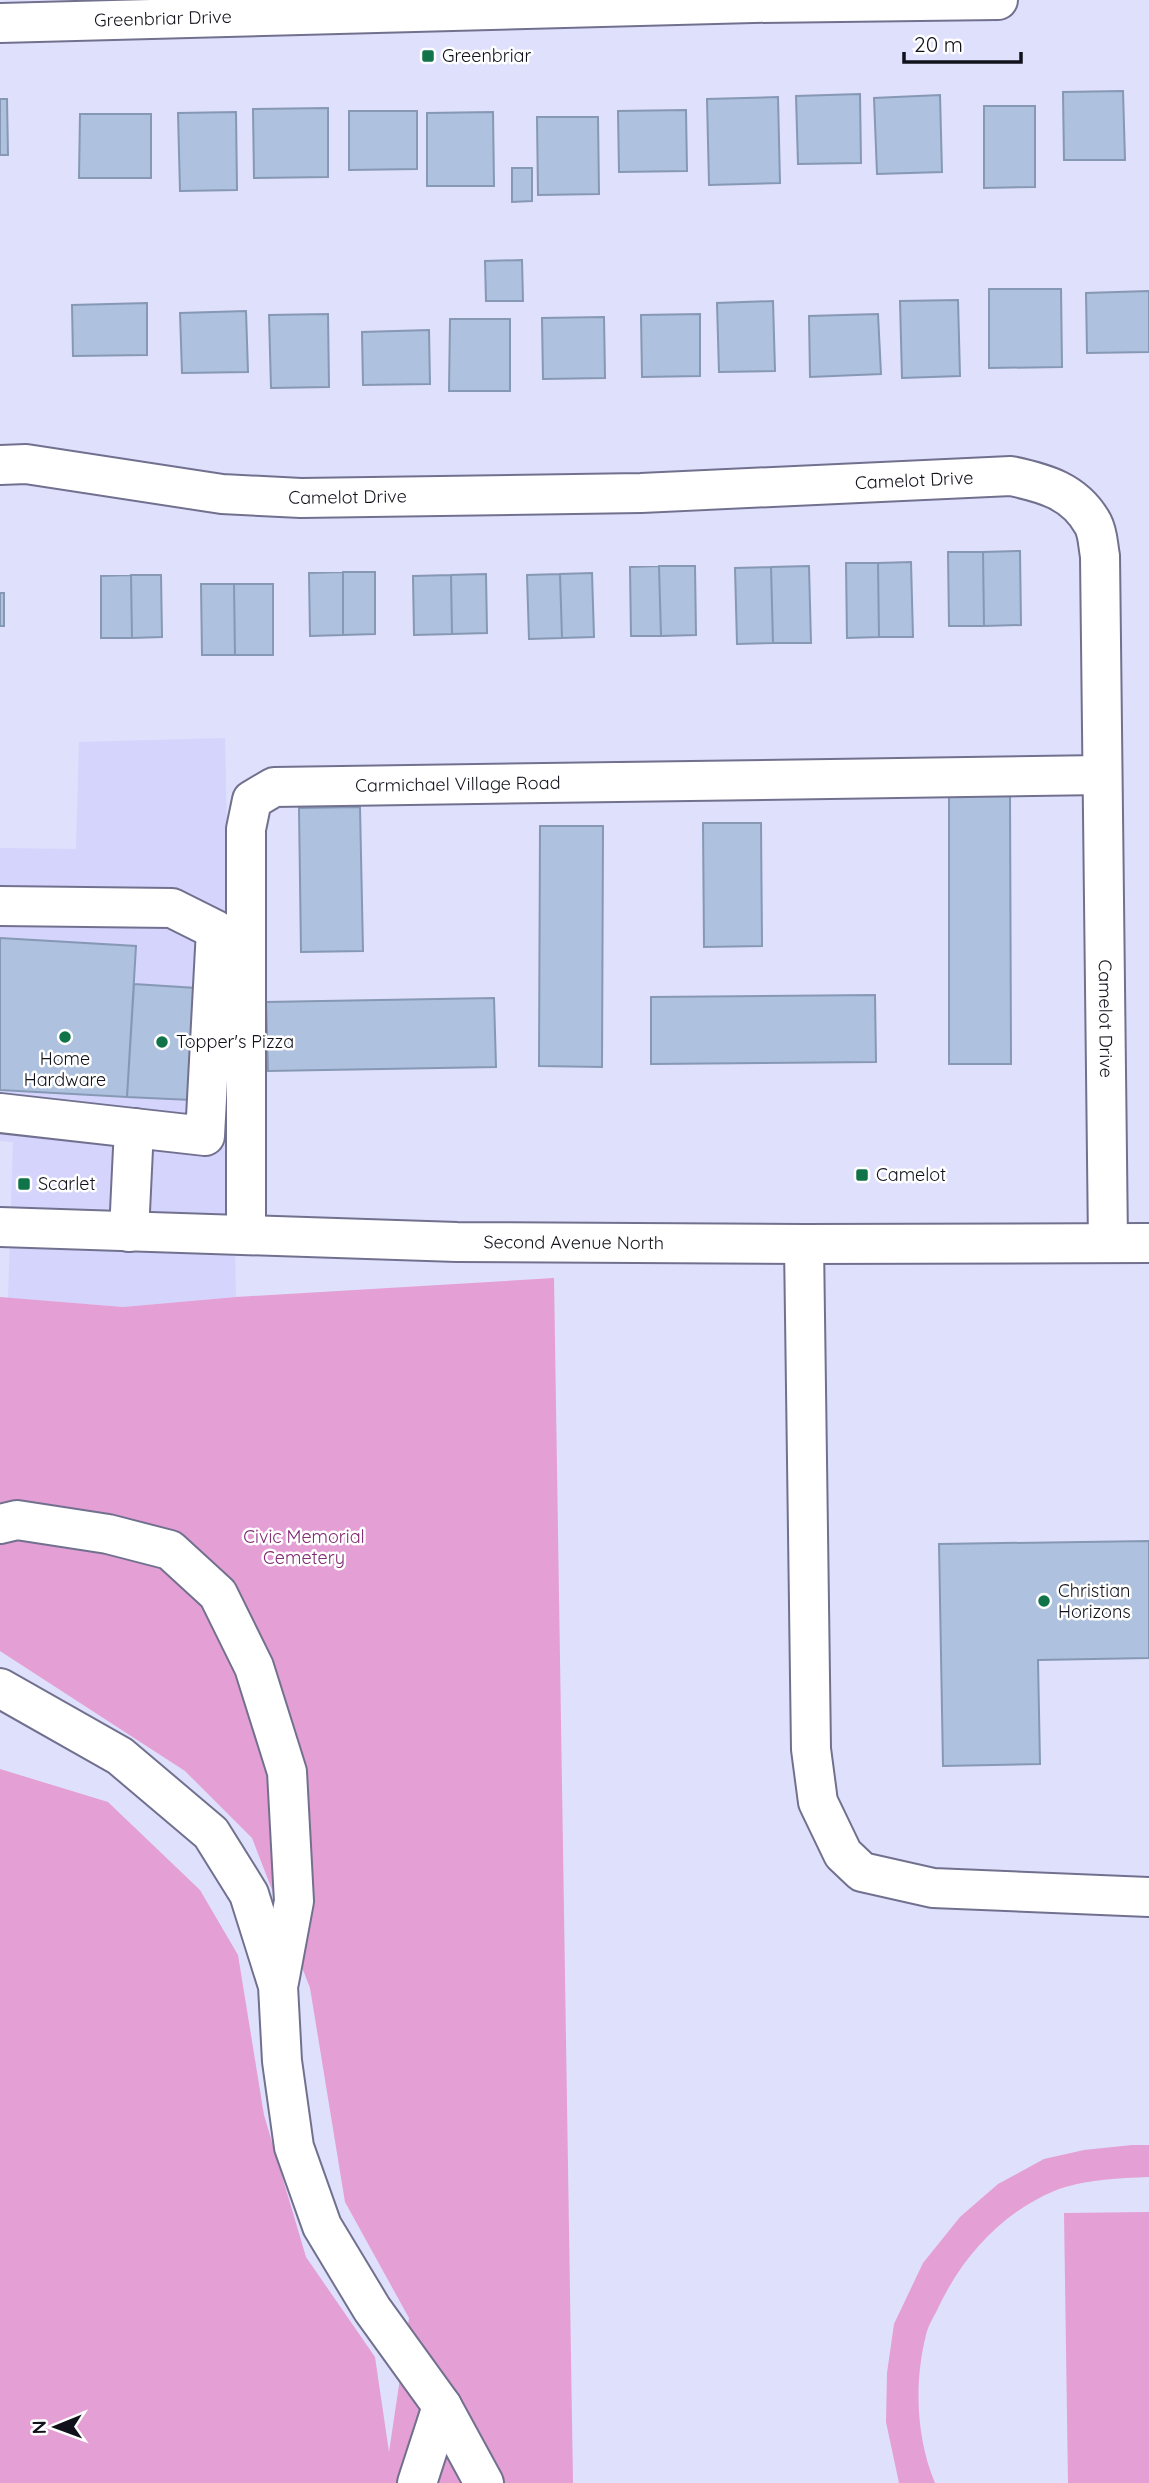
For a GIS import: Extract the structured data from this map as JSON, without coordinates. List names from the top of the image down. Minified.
{"streets":{"street":["Greenbriar Drive","Camelot Drive","Carmichael Village Road","Second Avenue North"]},"crossings":[["Camelot Drive","Carmichael Village Road"],["Camelot Drive","Second Avenue North"],["Carmichael Village Road","Second Avenue North"]],"parks":["Civic Memorial Cemetery"],"places":{"transit":["Greenbriar","Camelot","Scarlet"],"other":["Home Hardware","Topper's Pizza","Christian Horizons"]},"scale_bar":"20 m","north":"left"}
